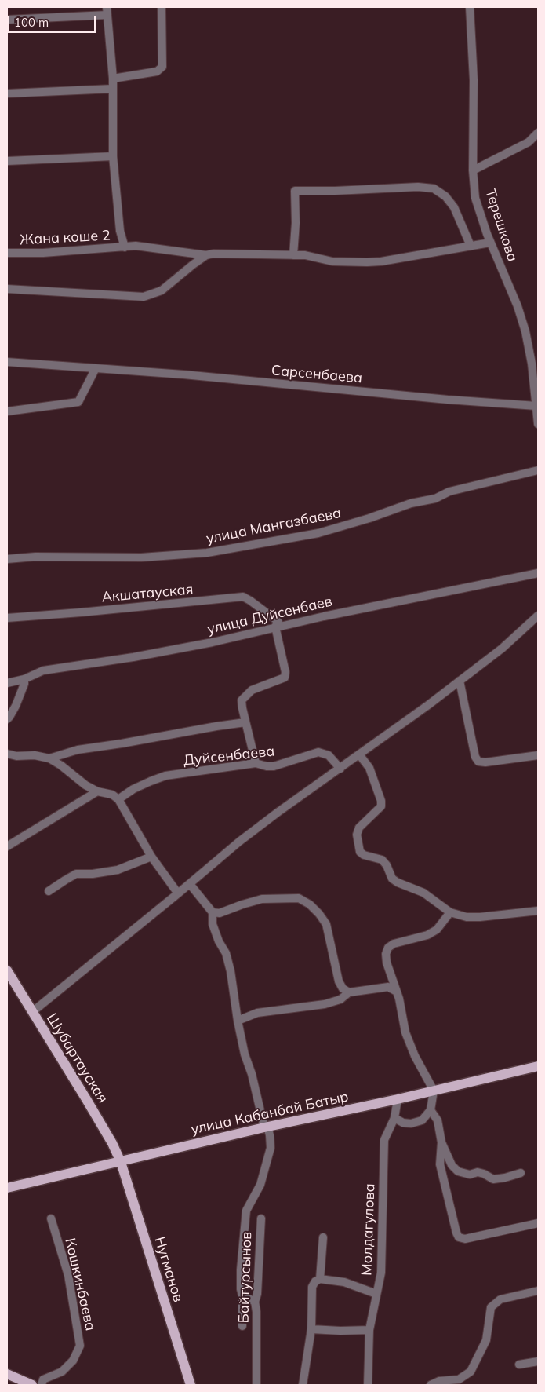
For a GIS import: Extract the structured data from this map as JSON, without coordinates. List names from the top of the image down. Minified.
{"streets":{"main road":["Шубартауская","улица Кабанбай Батыр","Нугманов"],"street":["Терешкова","Жана коше 2","Сарсенбаева","улица Мангазбаева","Акшатауская","улица Дуйсенбаев","Дуйсенбаева","Молдагулова","Байтурсынов","Кошкинбаева"]},"crossings":[["Терешкова","Жана коше 2"],["Терешкова","Сарсенбаева"],["Акшатауская","улица Дуйсенбаев"],["Шубартауская","улица Кабанбай Батыр"],["Шубартауская","Нугманов"],["улица Кабанбай Батыр","Молдагулова"],["улица Кабанбай Батыр","Нугманов"]],"scale_bar":"100 m"}
